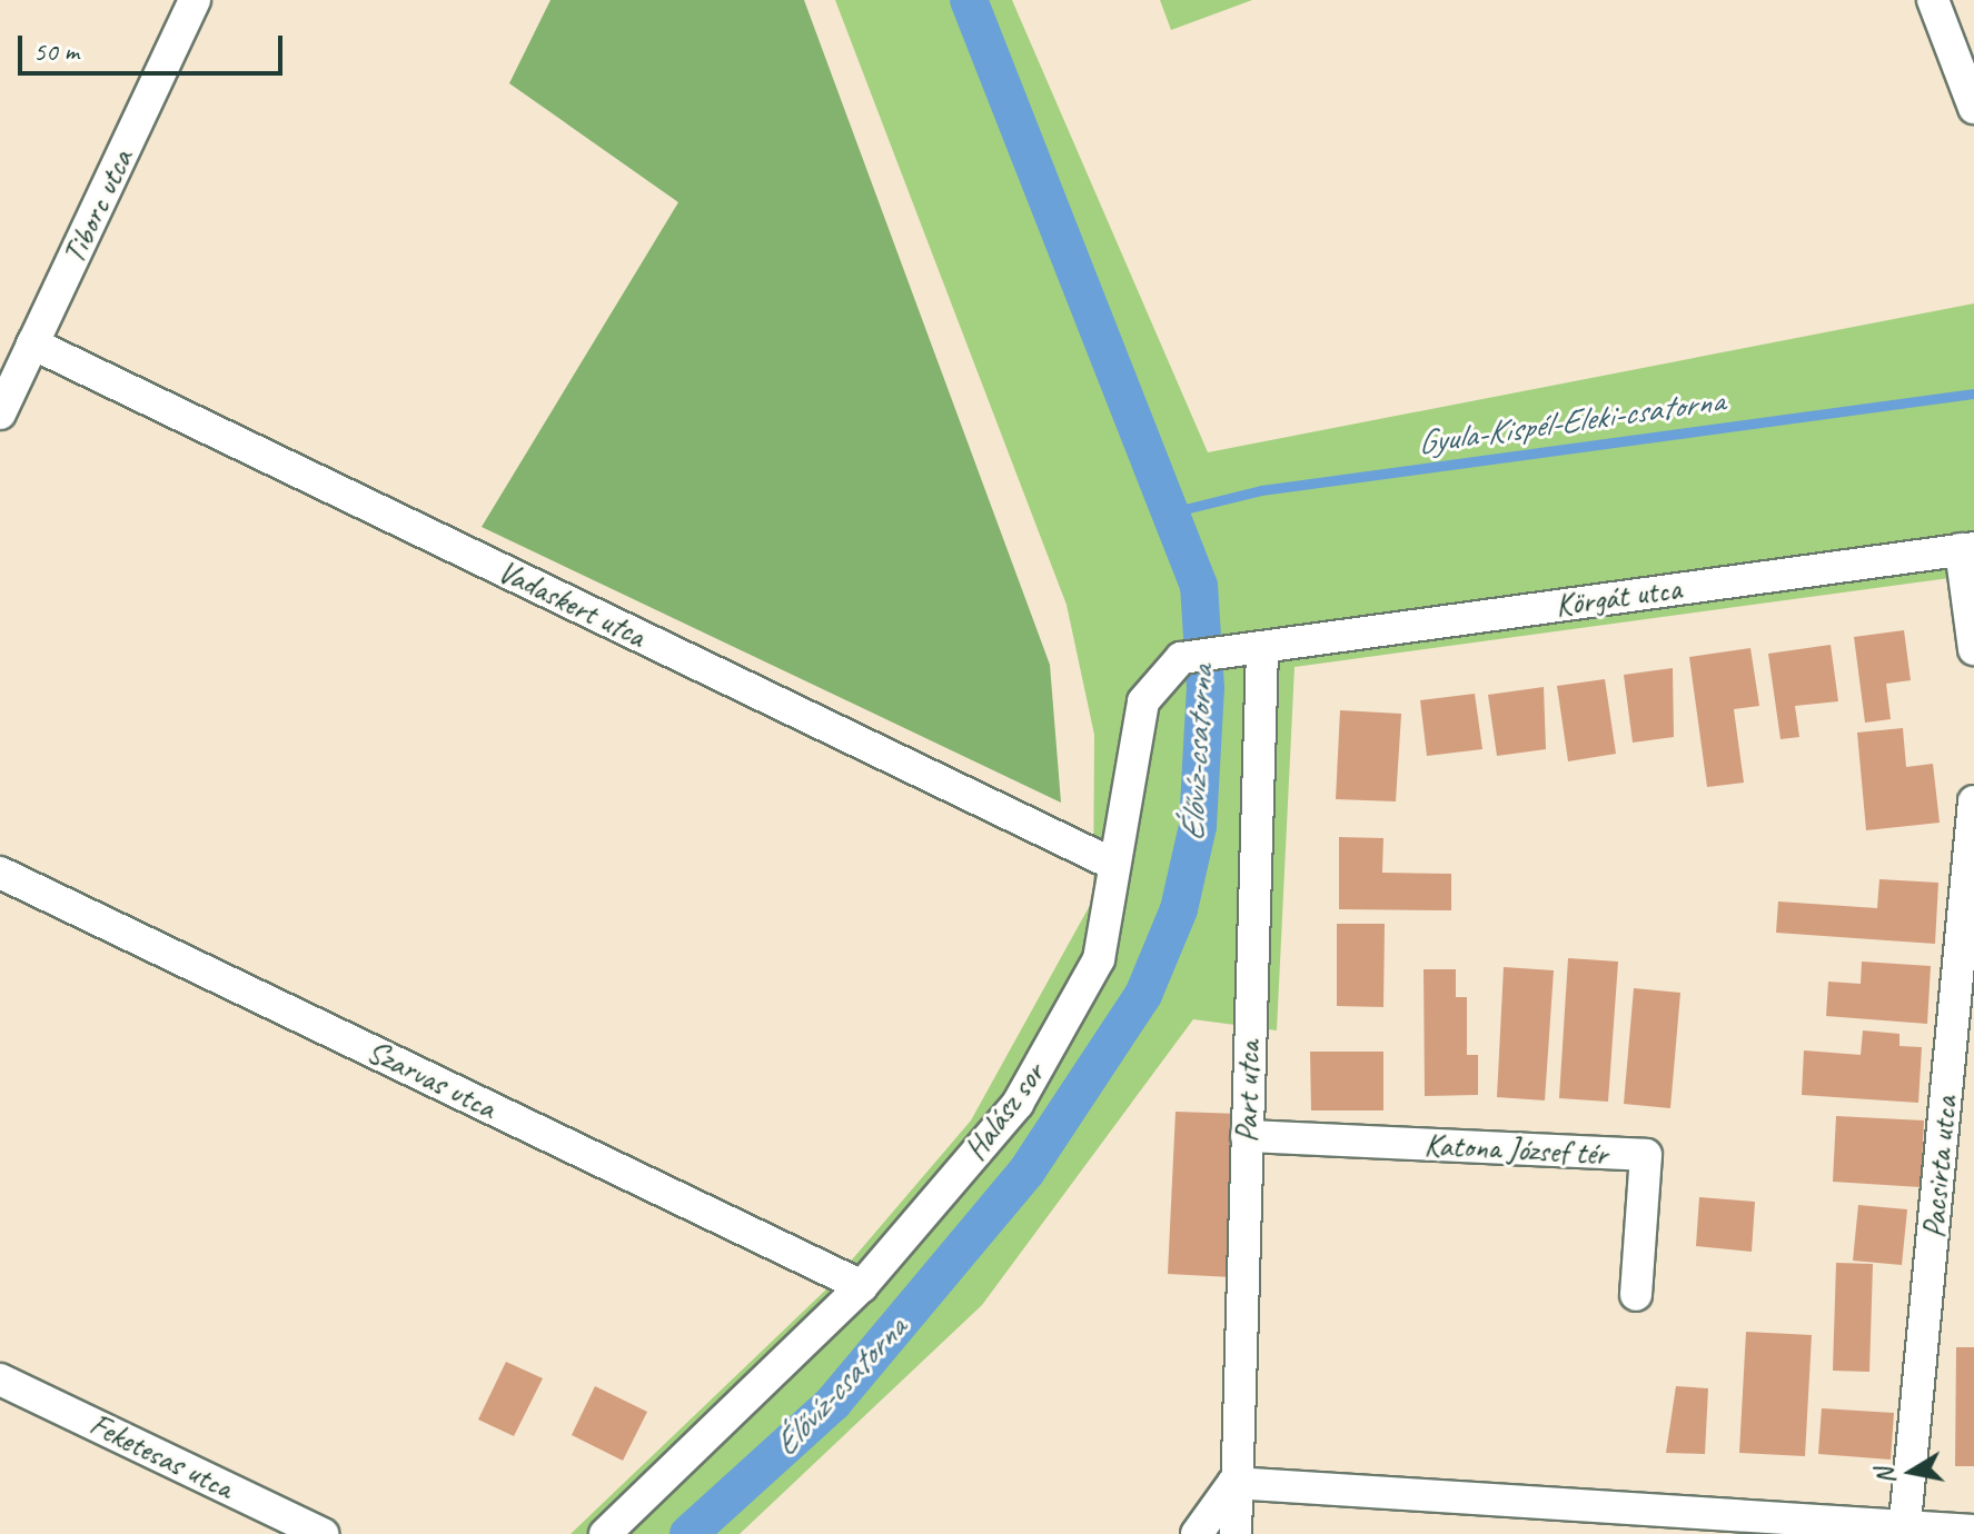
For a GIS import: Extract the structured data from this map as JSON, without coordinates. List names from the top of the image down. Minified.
{"streets":{"street":["Tiborc utca","Körgát utca","Vadaskert utca","Szarvas utca","Part utca","Halász sor","Katona József tér","Pacsirta utca","Feketesas utca"]},"crossings":[["Tiborc utca","Vadaskert utca"],["Körgát utca","Part utca"],["Körgát utca","Halász sor"],["Vadaskert utca","Halász sor"],["Szarvas utca","Halász sor"],["Part utca","Halász sor"],["Part utca","Katona József tér"]],"water":["Gyula-Kispél-Eleki-csatorna","Élővíz-csatorna"],"scale_bar":"50 m","north":"left"}
